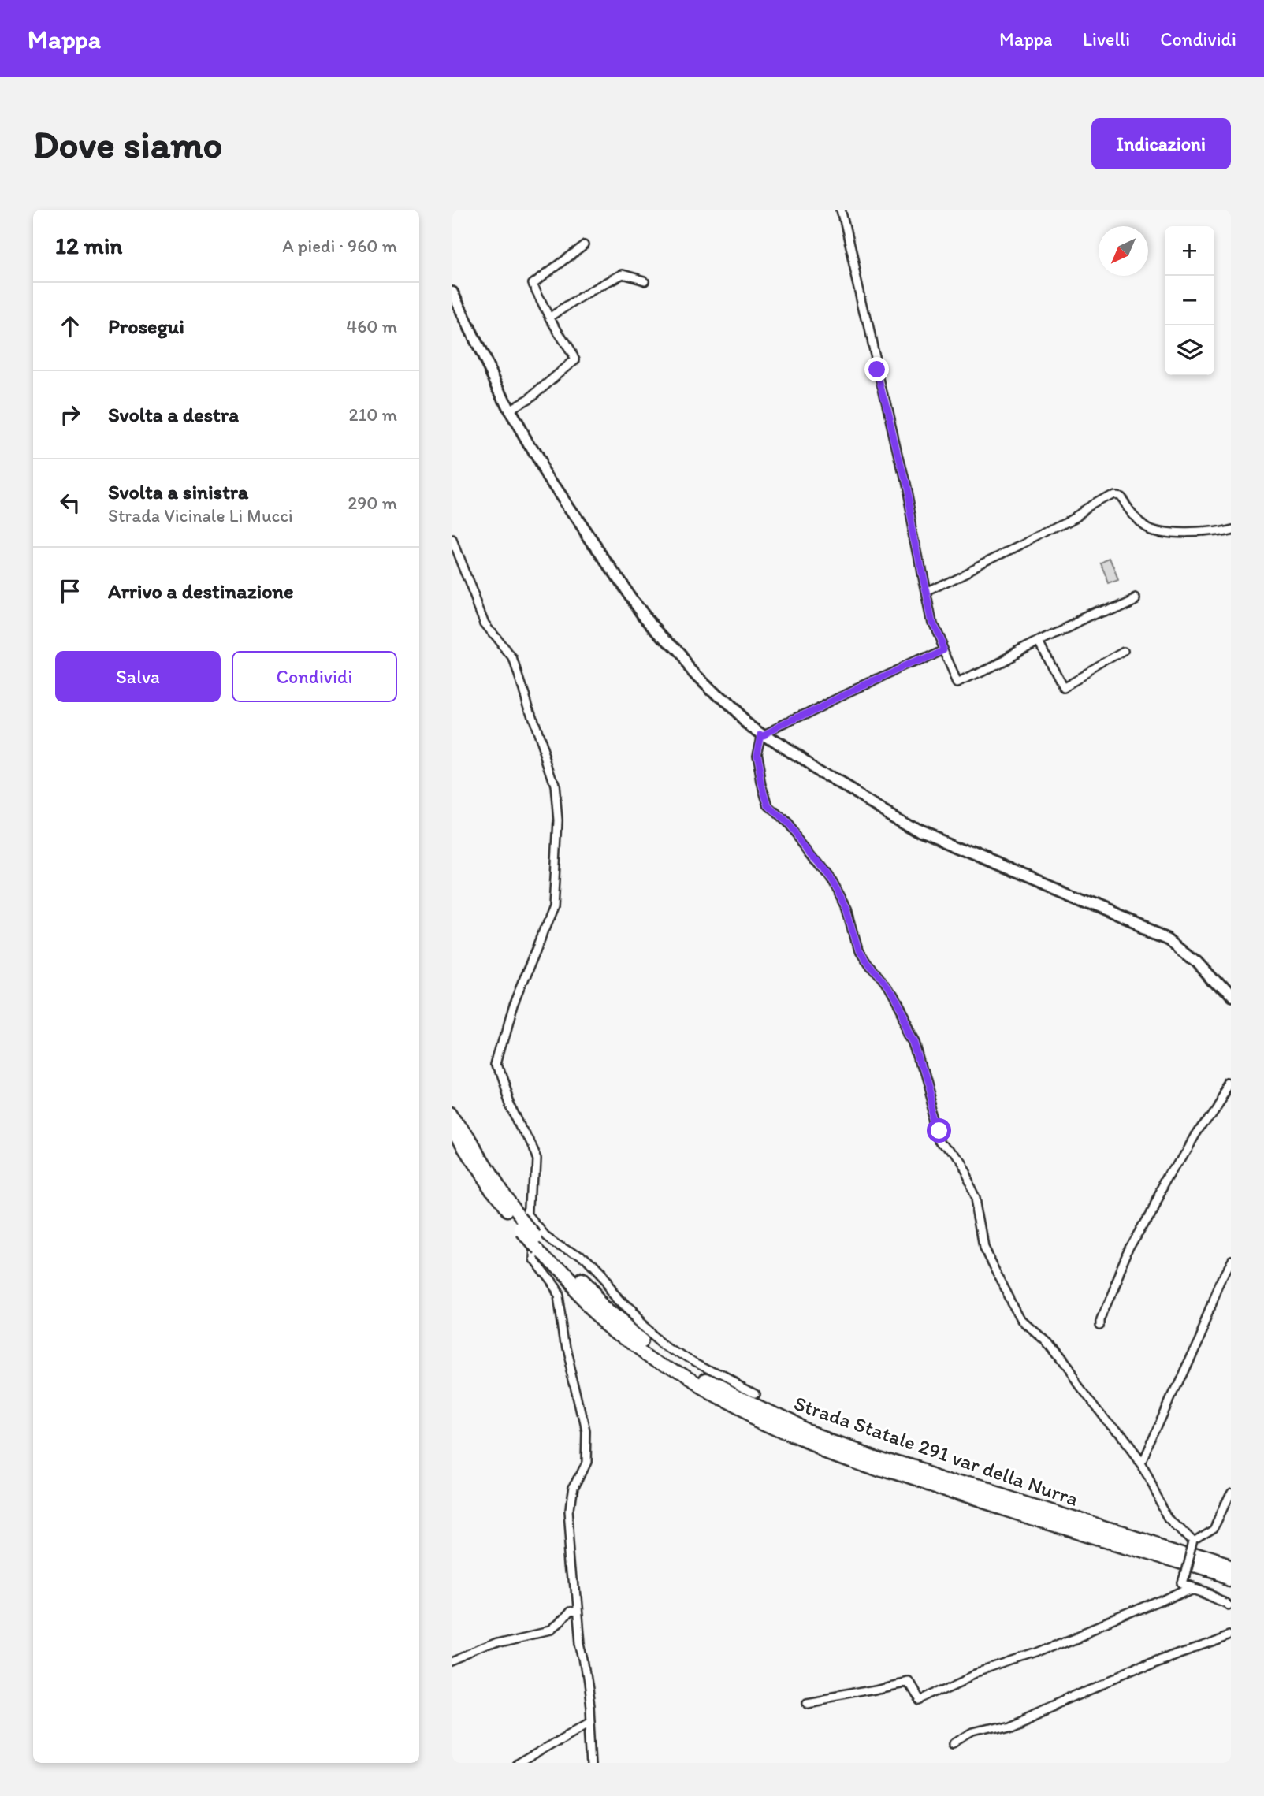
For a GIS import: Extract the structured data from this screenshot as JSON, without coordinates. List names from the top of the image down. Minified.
{"streets":{"highway":["Strada Statale 291 var della Nurra"]},"north":"bottom left","page":{"header":"Mappa","nav":["Mappa","Livelli","Condividi"],"buttons":["Indicazioni",["Salva","Condividi"]],"title":"Dove siamo","heading":["12 min","A piedi · 960 m"],"map_buttons":["+","−"],"list":[["Prosegui","460 m"],["Svolta a destra","210 m"],["Svolta a sinistra","Strada Vicinale Li Mucci","290 m"],"Arrivo a destinazione"]}}
